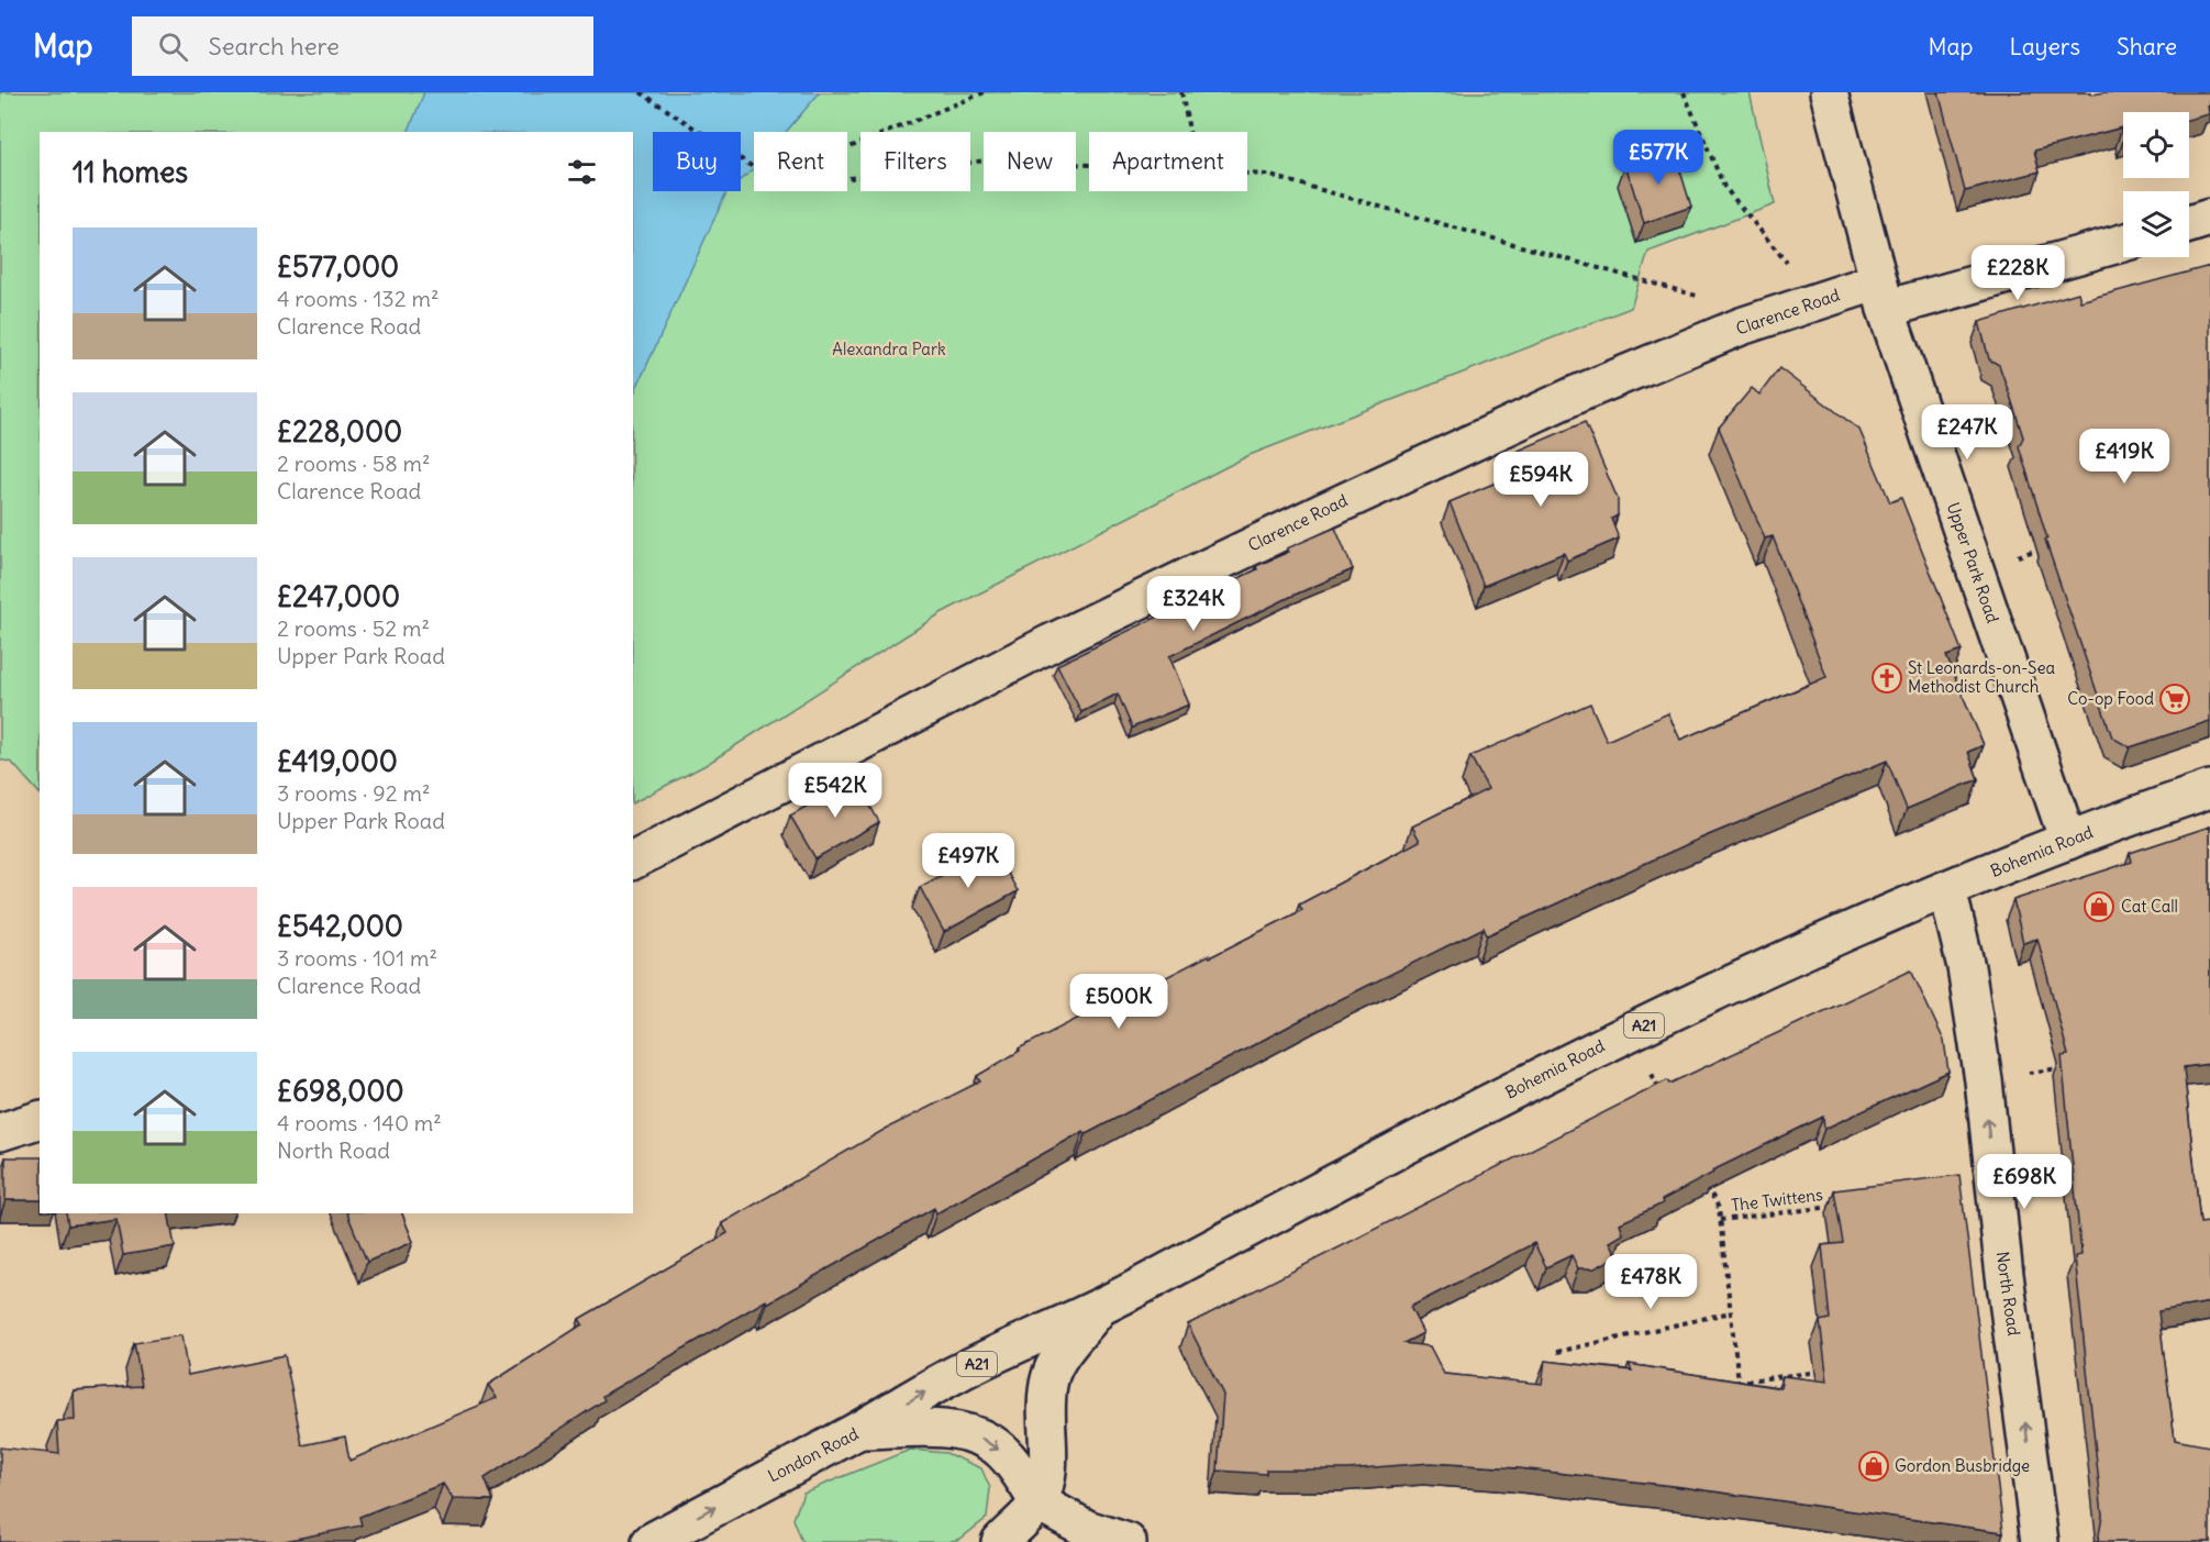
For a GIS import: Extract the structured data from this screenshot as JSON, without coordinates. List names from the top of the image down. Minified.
{"streets":{"main road":["Clarence Road","Upper Park Road","Bohemia Road","A21","North Road","London Road"],"path":["The Twittens"]},"crossings":[["Clarence Road","Upper Park Road"],["Upper Park Road","Bohemia Road"],["Bohemia Road","A21"],["Bohemia Road","North Road"],["Bohemia Road","London Road"],["A21","London Road"]],"one_way":["North Road","London Road"],"parks":["Alexandra Park"],"places":{"church":["St Leonards-on-Sea Methodist Church"],"supermarket":["Co-op Food"],"shop":["Cat Call","Gordon Busbridge"]},"page":{"header":"Map","search":"Search here","nav":["Map","Layers","Share"],"price":["£577K","£228K","£247K","£419K","£594K","£324K","£542K","£497K","£500K","£698K","£478K"],"chip":["Buy","Rent","Filters","New","Apartment"],"heading":"11 homes","list":[{"name":"£577,000","note":"4 rooms · 132 m² · Clarence Road"},{"name":"£228,000","note":"2 rooms · 58 m² · Clarence Road"},{"name":"£247,000","note":"2 rooms · 52 m² · Upper Park Road"},{"name":"£419,000","note":"3 rooms · 92 m² · Upper Park Road"},{"name":"£542,000","note":"3 rooms · 101 m² · Clarence Road"},{"name":"£698,000","note":"4 rooms · 140 m² · North Road"}]}}
